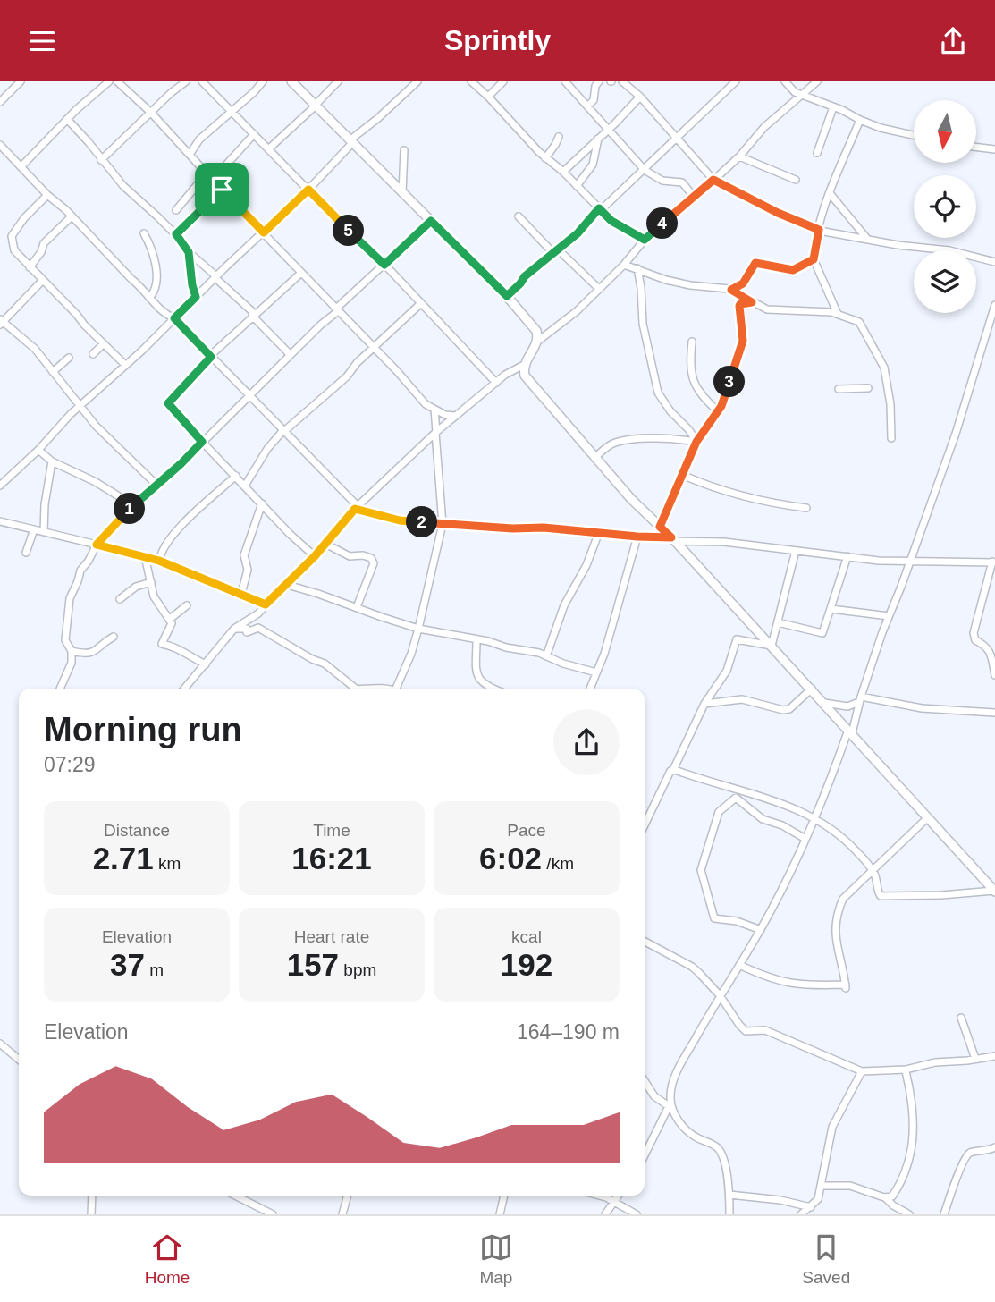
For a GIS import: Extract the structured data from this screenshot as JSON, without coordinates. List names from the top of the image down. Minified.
{"north":"bottom","page":{"header":"Sprintly","pins":["4","5","3","1","2"],"heading":["Morning run","07:29"],"stats":[["Distance","2.71 km"],["Time","16:21"],["Pace","6:02 /km"],["Elevation","37 m"],["Heart rate","157 bpm"],["kcal","192"]],"chart":["Elevation","164–190 m"],"tabs":["Home","Map","Saved"]}}
